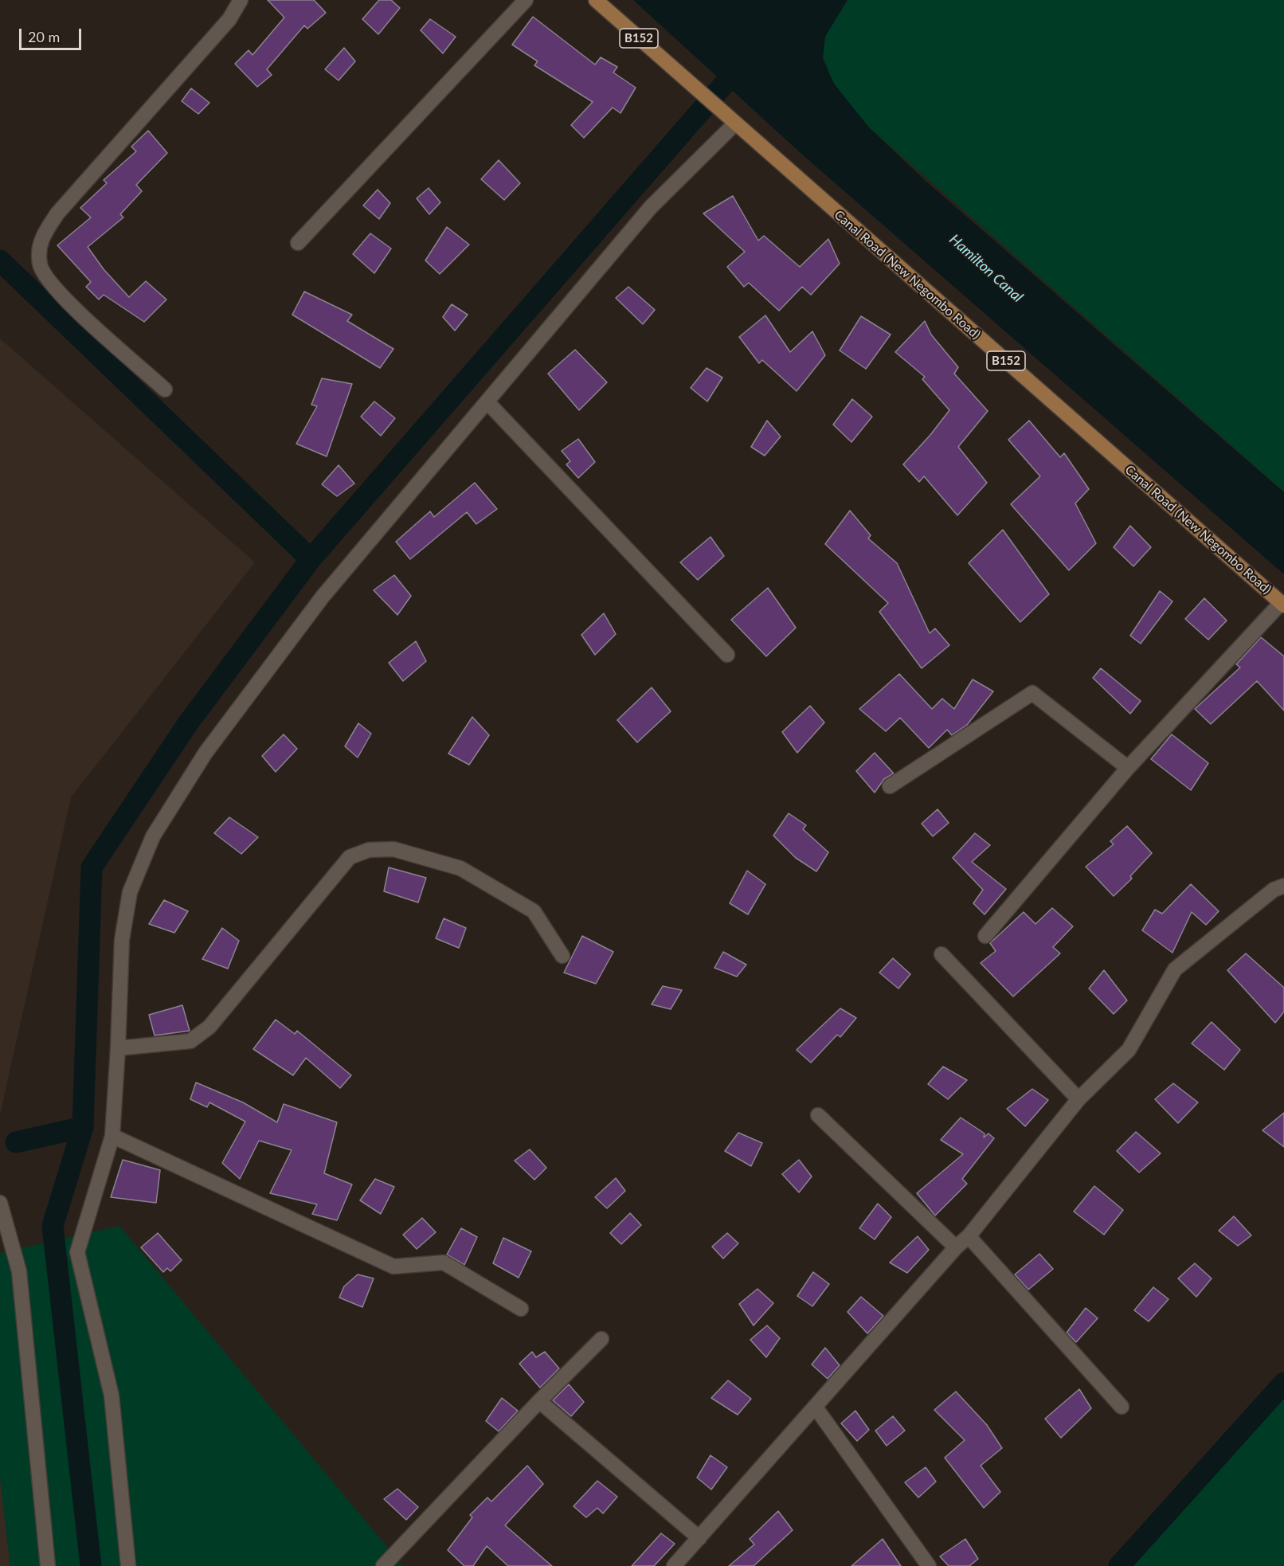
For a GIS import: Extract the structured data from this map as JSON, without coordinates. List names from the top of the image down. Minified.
{"streets":{"main road":["B152","Canal Road (New Negombo Road)"]},"water":["Hamilton Canal"],"scale_bar":"20 m"}
